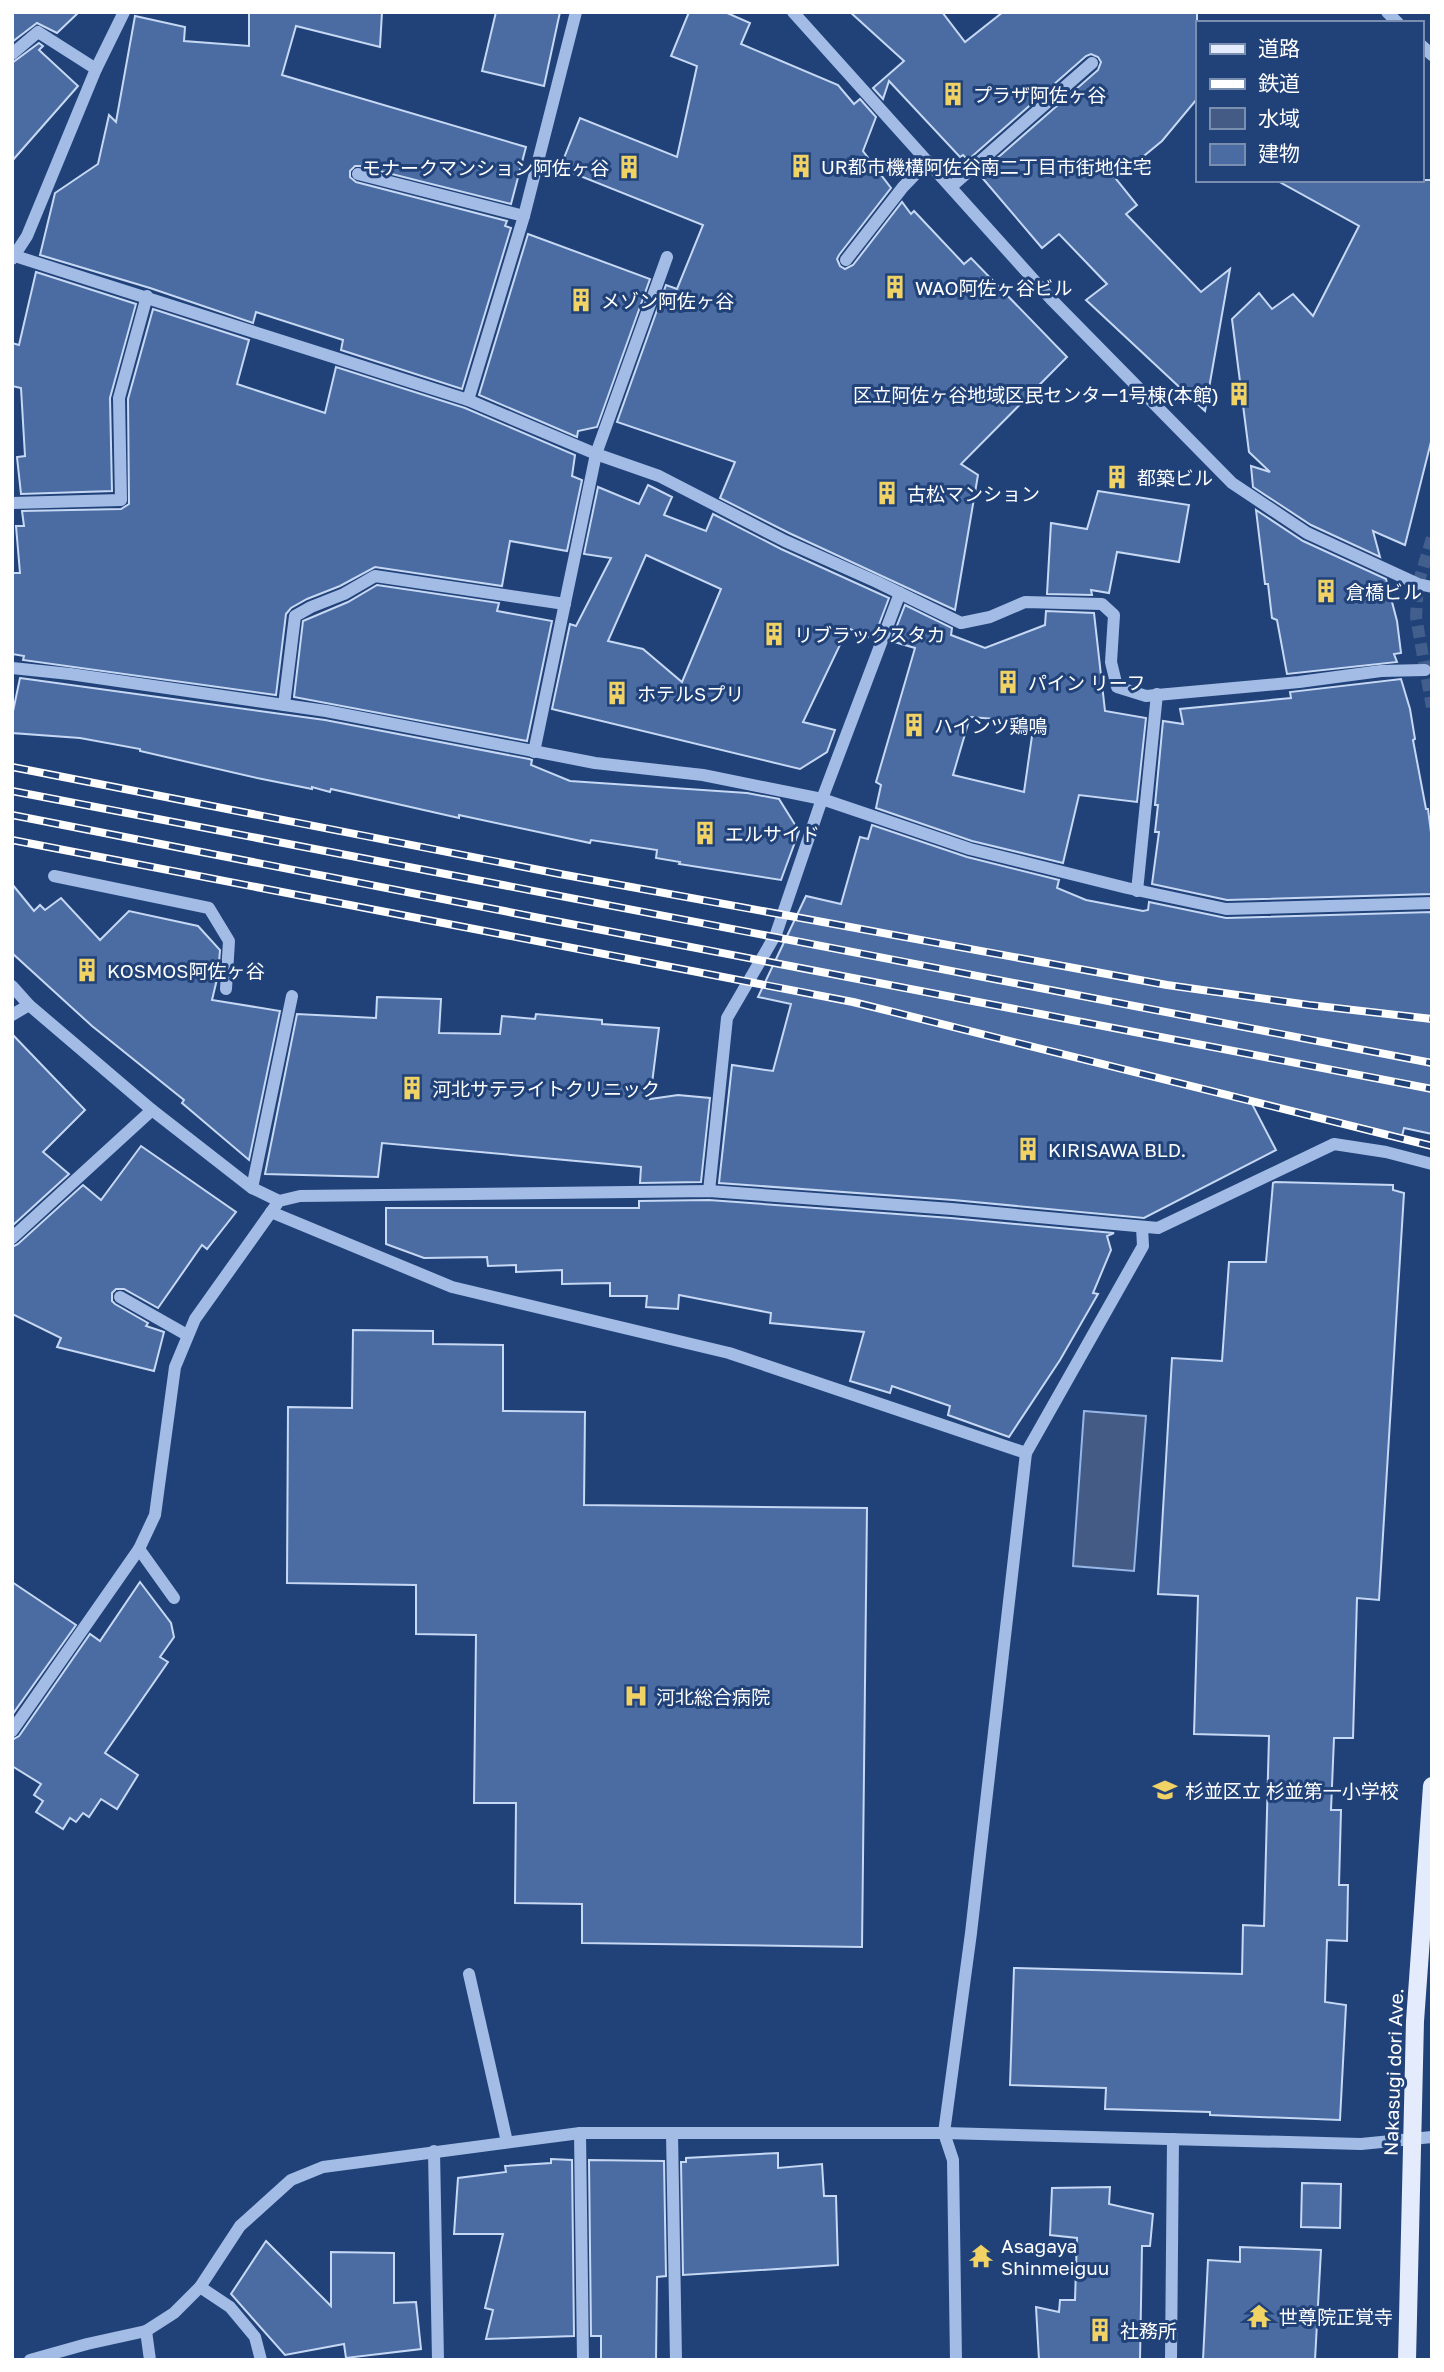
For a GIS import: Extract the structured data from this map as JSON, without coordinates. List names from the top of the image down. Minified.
{"streets":{"main road":["Nakasugi dori Ave."]},"places":{"building":["プラザ阿佐ヶ谷","UR都市機構阿佐谷南二丁目市街地住宅","モナークマンション阿佐ヶ谷","WAO阿佐ヶ谷ビル","メゾン阿佐ヶ谷","区立阿佐ヶ谷地域区民センター1号棟(本館)","都築ビル","古松マンション","倉橋ビル","リブラックスタカ","パイン リーフ","ホテルSプリ","ハインツ鶏鳴","エルサイド","KOSMOS阿佐ヶ谷","河北サテライトクリニック","KIRISAWA BLD.","社務所"],"hospital":["河北総合病院"],"school or university":["杉並区立 杉並第一小学校"],"temple":["Asagaya Shinmeiguu","世尊院正覚寺"]},"legend":["道路","鉄道","水域","建物"]}
